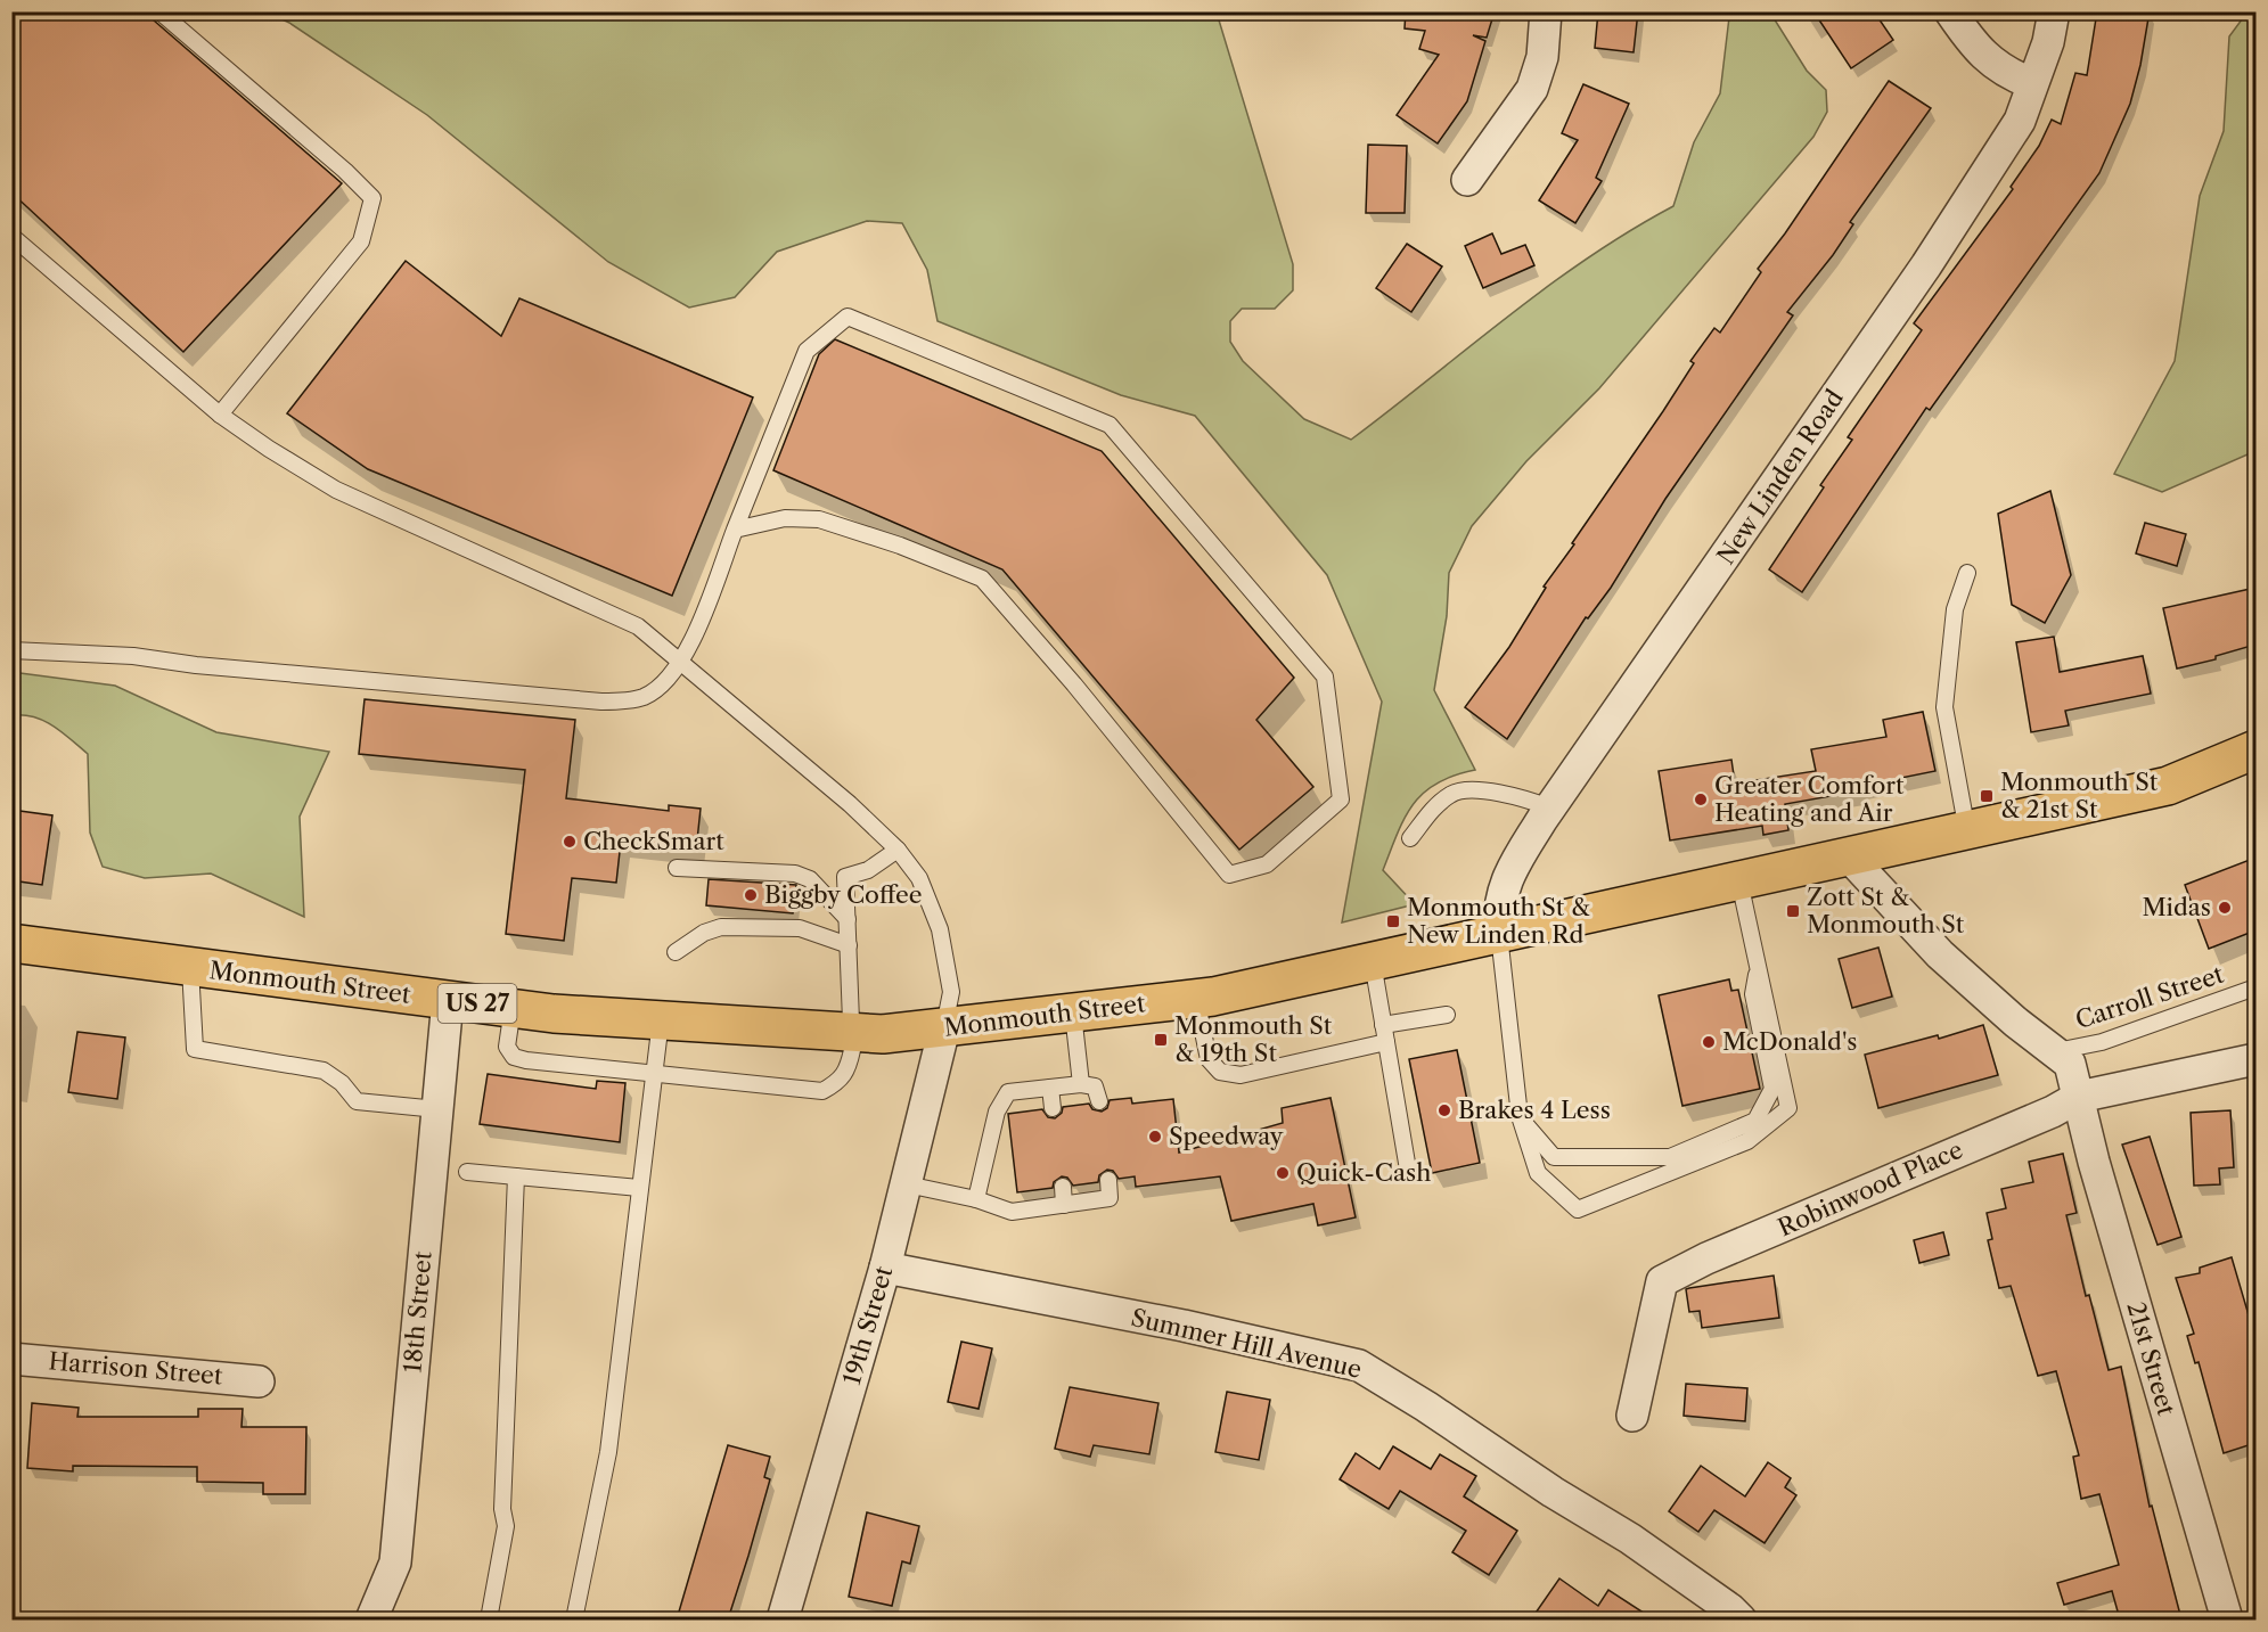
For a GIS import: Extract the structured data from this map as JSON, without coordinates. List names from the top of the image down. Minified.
{"streets":{"main road":["Monmouth Street","US 27"],"street":["New Linden Road","Robinwood Place","18th Street","19th Street","Summer Hill Avenue","21st Street","Harrison Street"],"lane":["Carroll Street"]},"crossings":[["New Linden Road","Monmouth Street"],["Monmouth Street","18th Street"],["Monmouth Street","19th Street"],["Carroll Street","21st Street"],["Robinwood Place","21st Street"],["19th Street","Summer Hill Avenue"]],"places":{"transit":["Monmouth St & 21st St","Zott St & Monmouth St","Monmouth St & New Linden Rd","Monmouth St & 19th St"],"other":["Greater Comfort Heating and Air","CheckSmart","Biggby Coffee","Midas","McDonald's","Brakes 4 Less","Speedway","Quick-Cash"]}}
